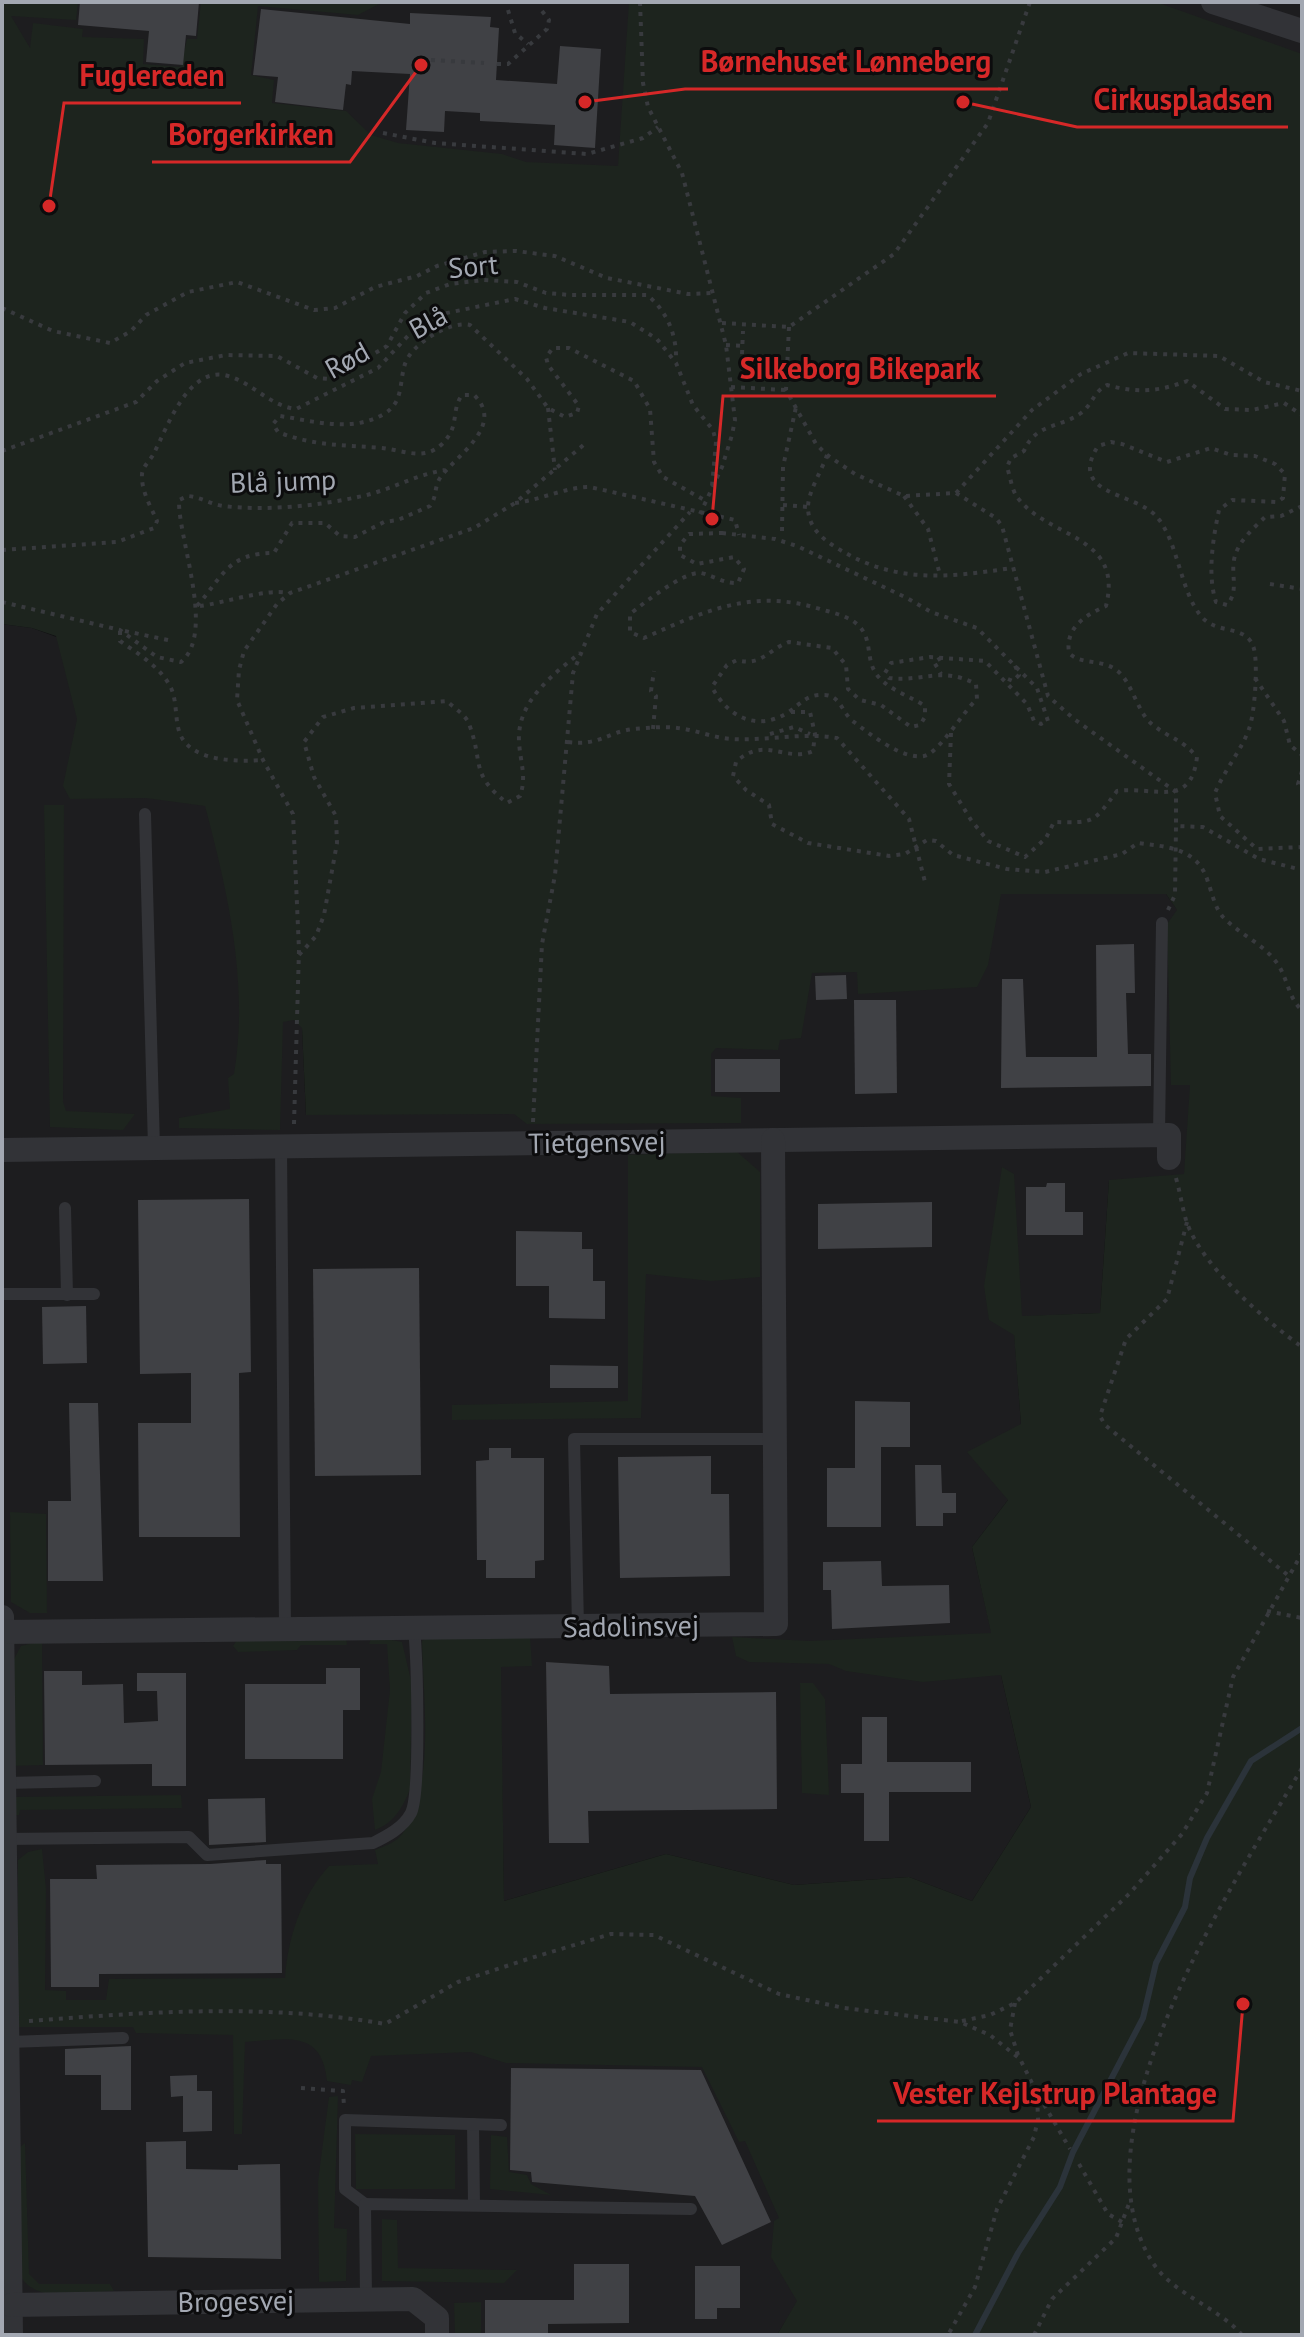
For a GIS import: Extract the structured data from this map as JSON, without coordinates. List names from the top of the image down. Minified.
{"streets":{"street":["Tietgensvej","Sadolinsvej","Brogesvej"],"path":["Sort","Blå","Rød","Blå jump"]},"crossings":[["Sort","Rød"],["Blå","Blå jump"],["Tietgensvej","Sadolinsvej"]],"places":["Borgerkirken","Børnehuset Lønneberg","Cirkuspladsen","Fuglereden","Silkeborg Bikepark","Vester Kejlstrup Plantage"]}
